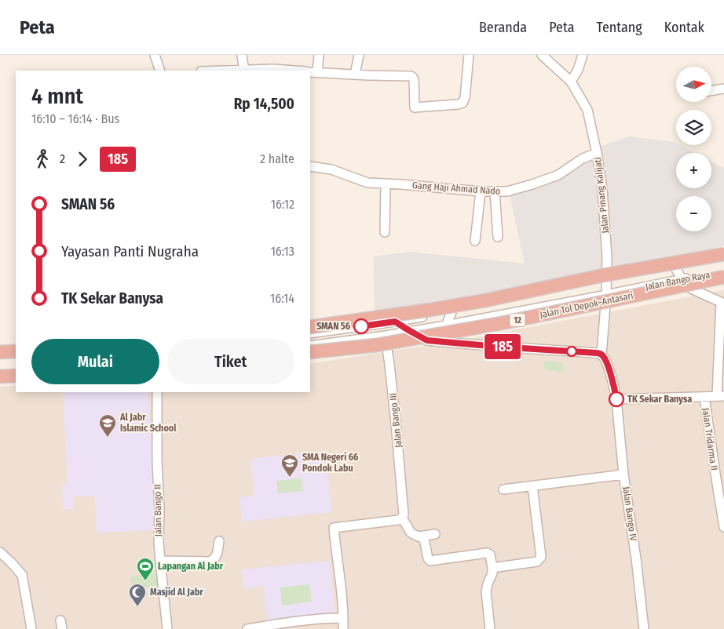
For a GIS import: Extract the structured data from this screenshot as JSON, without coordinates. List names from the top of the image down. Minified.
{"streets":{"highway":["Jalan Tol Depok–Antasari","12"],"street":["Gang Haji Ahmad Nado","Jalan Pinang Kalijati","Jalan Bango Raya","Jalan Bango III","Jalan Tridarma II","Jalan Bango II","Jalan Bango IV"]},"crossings":[["Gang Haji Ahmad Nado","Jalan Pinang Kalijati"],["Jalan Pinang Kalijati","Jalan Bango Raya"],["Jalan Bango Raya","Jalan Bango III"]],"places":{"other":["SMAN 56","TK Sekar Banysa"],"school or university":["Al Jabr Islamic School","SMA Negeri 66 Pondok Labu"],"sports":["Lapangan Al Jabr"],"mosque":["Masjid Al Jabr"]},"lines":["bus line 185"],"north":"right","page":{"header":"Peta","nav":["Beranda","Peta","Tentang","Kontak"],"on_map":"185","map_buttons":["+","−"],"heading":["4 mnt","16:10 – 16:14 · Bus","Rp 14,500"],"legs":["2","185","2 halte"],"list":[{"name":"SMAN 56","value":"16:12"},{"name":"Yayasan Panti Nugraha","value":"16:13"},{"name":"TK Sekar Banysa","value":"16:14"}],"buttons":["Mulai","Tiket"]}}
